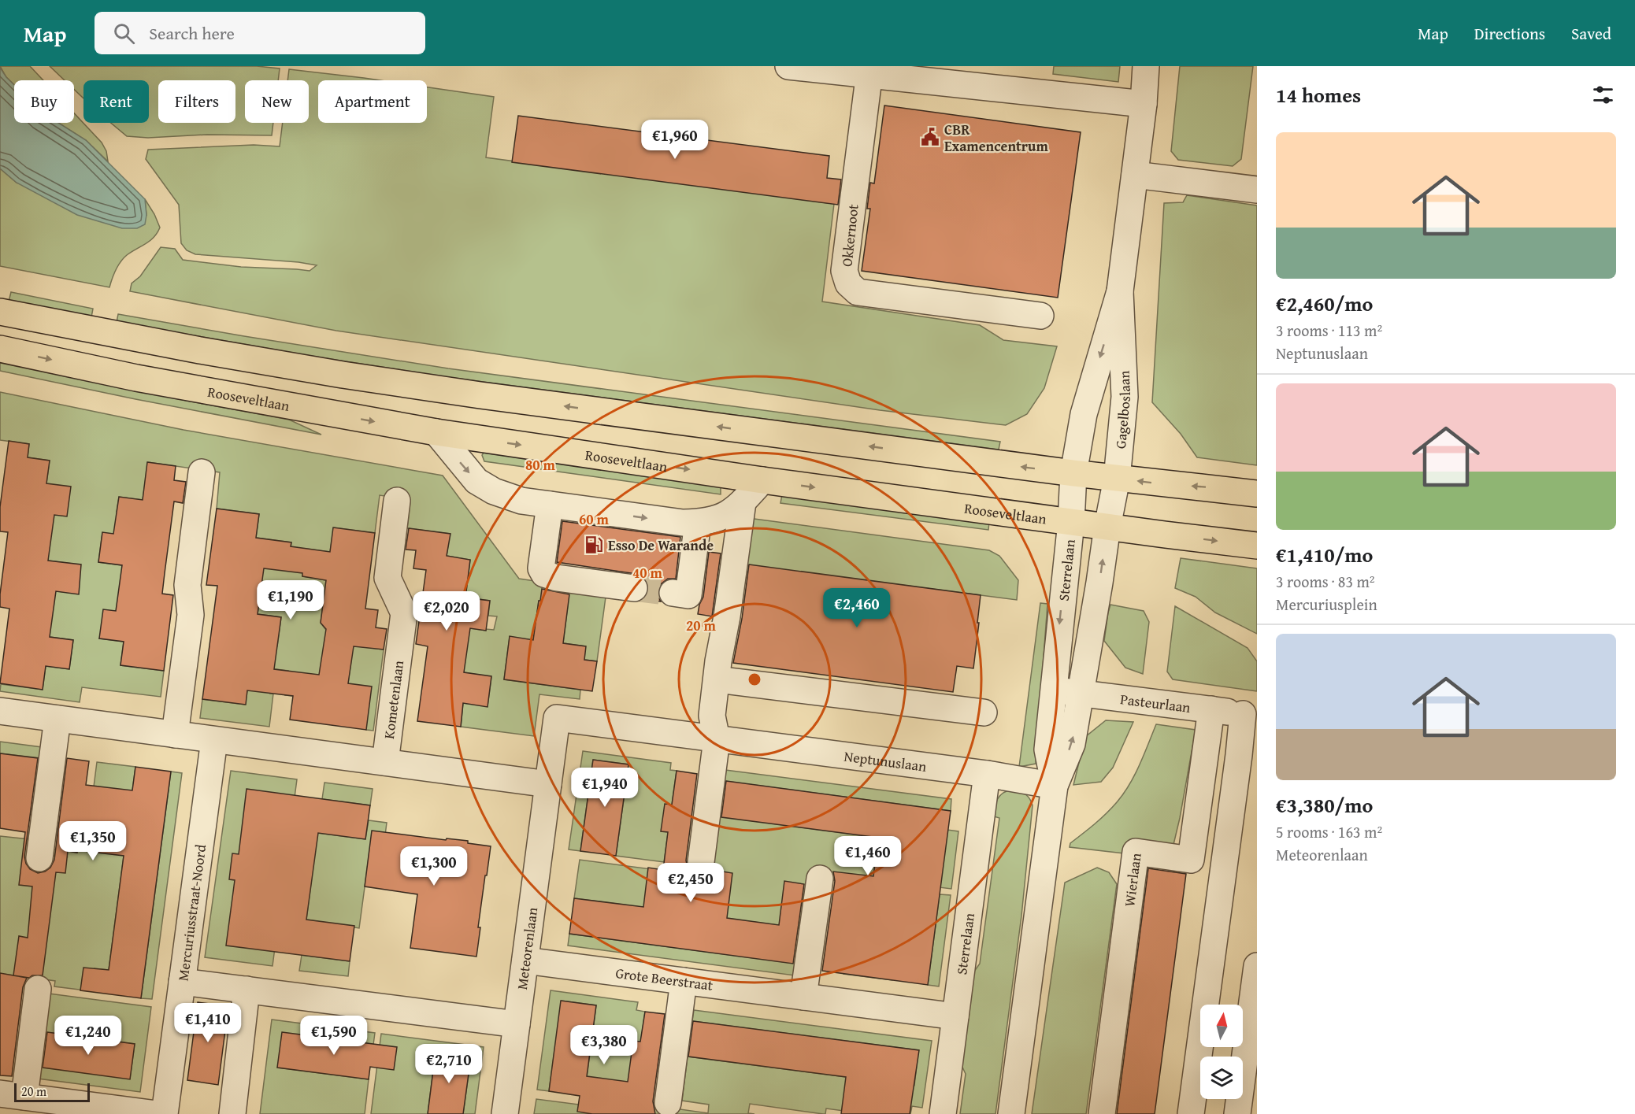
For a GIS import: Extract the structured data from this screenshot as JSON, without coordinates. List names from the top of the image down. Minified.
{"streets":{"main road":["Rooseveltlaan"],"street":["Okkernoot","Gagelboslaan","Sterrelaan","Kometenlaan","Pasteurlaan","Neptunuslaan","Wierlaan","Mercuriusstraat-Noord","Meteorenlaan","Grote Beerstraat"]},"crossings":[["Rooseveltlaan","Gagelboslaan"],["Rooseveltlaan","Sterrelaan"],["Gagelboslaan","Sterrelaan"],["Sterrelaan","Pasteurlaan"],["Sterrelaan","Neptunuslaan"],["Sterrelaan","Grote Beerstraat"],["Pasteurlaan","Wierlaan"],["Neptunuslaan","Meteorenlaan"],["Meteorenlaan","Grote Beerstraat"]],"places":{"public building":["CBR Examencentrum"],"fuel station":["Esso De Warande"]},"scale_bar":"20 m","north":"top","page":{"header":"Map","search":"Search here","nav":["Map","Directions","Saved"],"heading":"14 homes","chip":["Buy","Rent","Filters","New","Apartment"],"price":["€1,960","€1,190","€2,460","€2,020","€1,940","€1,350","€1,460","€1,300","€2,450","€1,410","€1,240","€1,590","€3,380","€2,710"],"list":[{"name":"€2,460/mo","note":"3 rooms · 113 m² · Neptunuslaan"},{"name":"€1,410/mo","note":"3 rooms · 83 m² · Mercuriusplein"},{"name":"€3,380/mo","note":"5 rooms · 163 m² · Meteorenlaan"}],"scale":"20 m"},"rings":["80 m","60 m","40 m","20 m"]}
